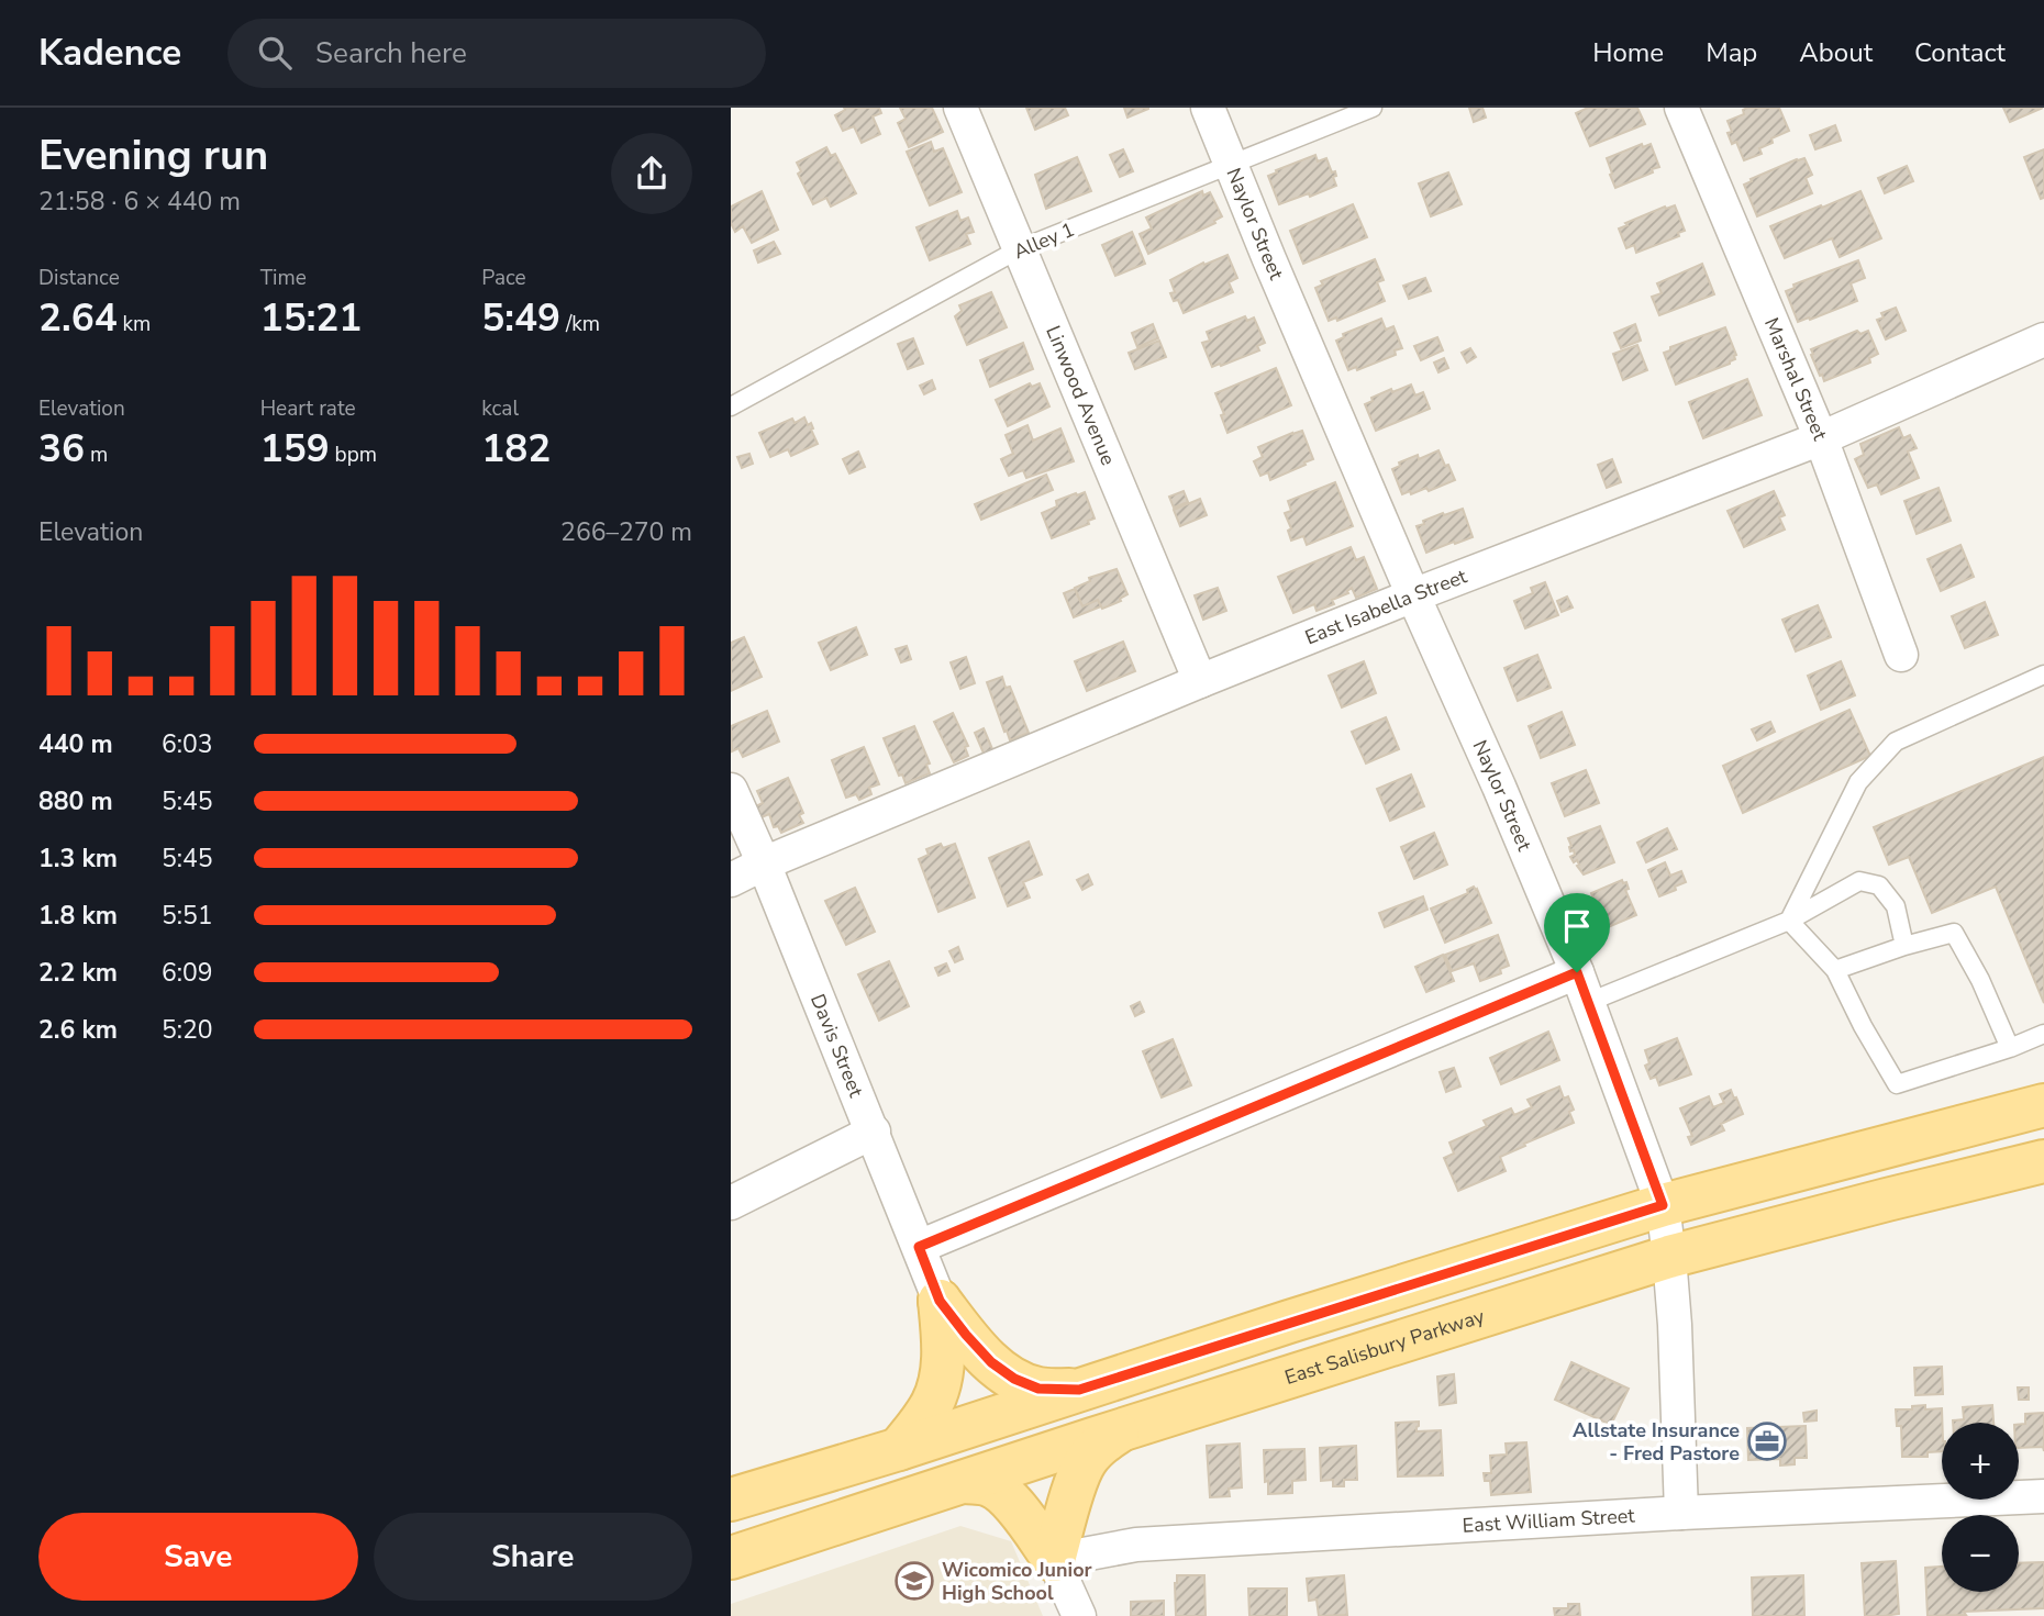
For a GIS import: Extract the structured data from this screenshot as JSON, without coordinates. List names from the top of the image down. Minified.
{"streets":{"main road":["East Salisbury Parkway"],"street":["Naylor Street","Marshal Street","Linwood Avenue","East Isabella Street","Davis Street","East William Street"],"lane":["Alley 1"]},"crossings":[["Naylor Street","Alley 1"],["Naylor Street","East Isabella Street"],["Naylor Street","East Salisbury Parkway"],["Naylor Street","East William Street"],["Alley 1","Linwood Avenue"],["Marshal Street","East Isabella Street"],["Linwood Avenue","East Isabella Street"],["East Isabella Street","Davis Street"]],"places":{"office":["Allstate Insurance - Fred Pastore"],"school or university":["Wicomico Junior High School"]},"page":{"header":"Kadence","search":"Search here","nav":["Home","Map","About","Contact"],"heading":["Evening run","21:58 · 6 × 440 m"],"stats":[["Distance","2.64 km"],["Time","15:21"],["Pace","5:49 /km"],["Elevation","36 m"],["Heart rate","159 bpm"],["kcal","182"]],"chart":["Elevation","266–270 m"],"list":[{"name":"440 m","note":"6:03"},{"name":"880 m","note":"5:45"},{"name":"1.3 km","note":"5:45"},{"name":"1.8 km","note":"5:51"},{"name":"2.2 km","note":"6:09"},{"name":"2.6 km","note":"5:20"}],"map_buttons":["+","−"],"buttons":["Save","Share"]}}
